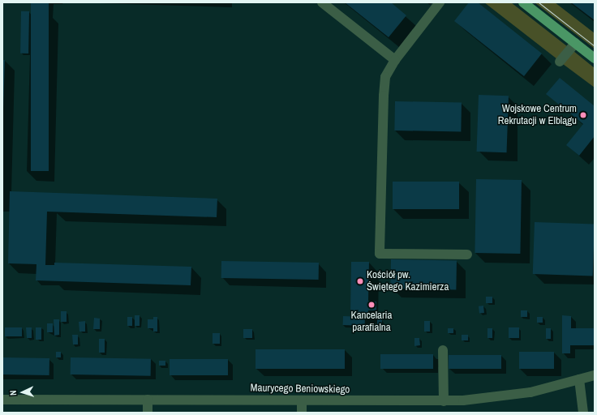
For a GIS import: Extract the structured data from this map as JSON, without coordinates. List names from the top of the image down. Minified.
{"streets":{"street":["Maurycego Beniowskiego"]},"places":["Wojskowe Centrum Rekrutacji w Elblągu","Kościół pw. Świętego Kazimierza","Kancelaria parafialna"],"north":"left"}
